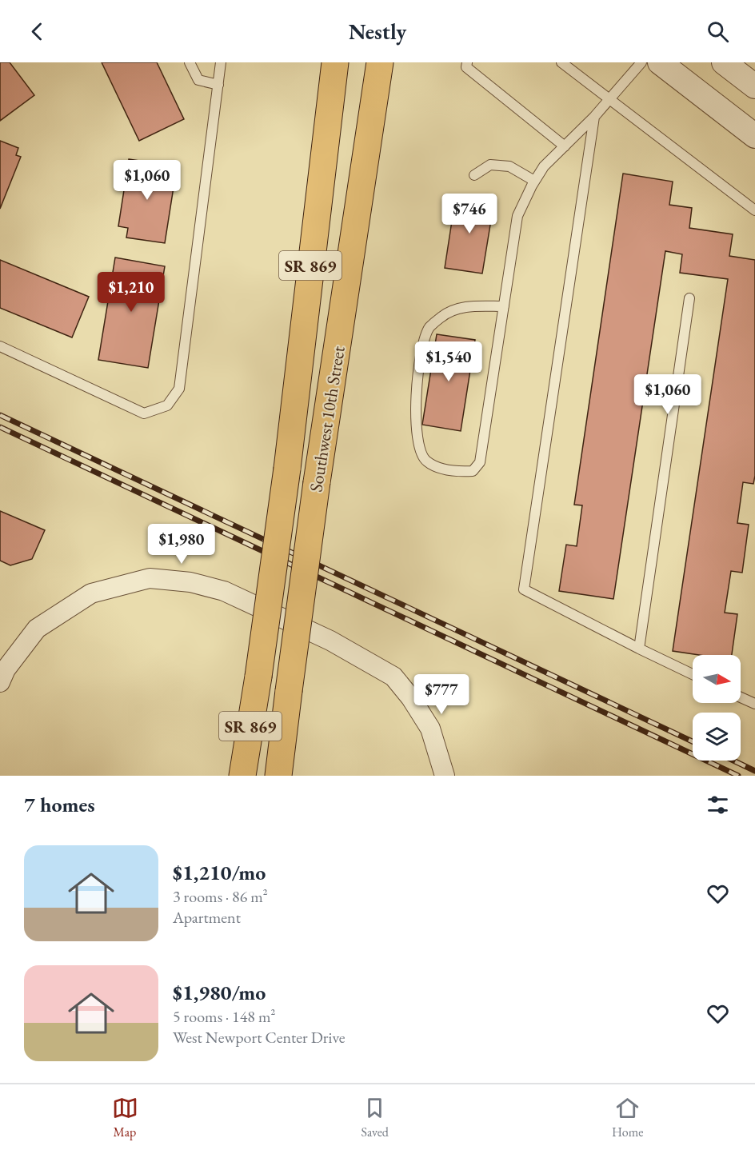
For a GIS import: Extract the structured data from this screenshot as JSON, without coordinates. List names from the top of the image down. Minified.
{"streets":{"main road":["SR 869","Southwest 10th Street"]},"north":"right","page":{"header":"Nestly","price":["$1,060","$746","$1,210","$1,540","$1,060","$1,980","$777"],"heading":"7 homes","list":[{"name":"$1,210/mo","note":"3 rooms · 86 m² · Apartment"},{"name":"$1,980/mo","note":"5 rooms · 148 m² · West Newport Center Drive"}],"tabs":["Map","Saved","Home"]}}
